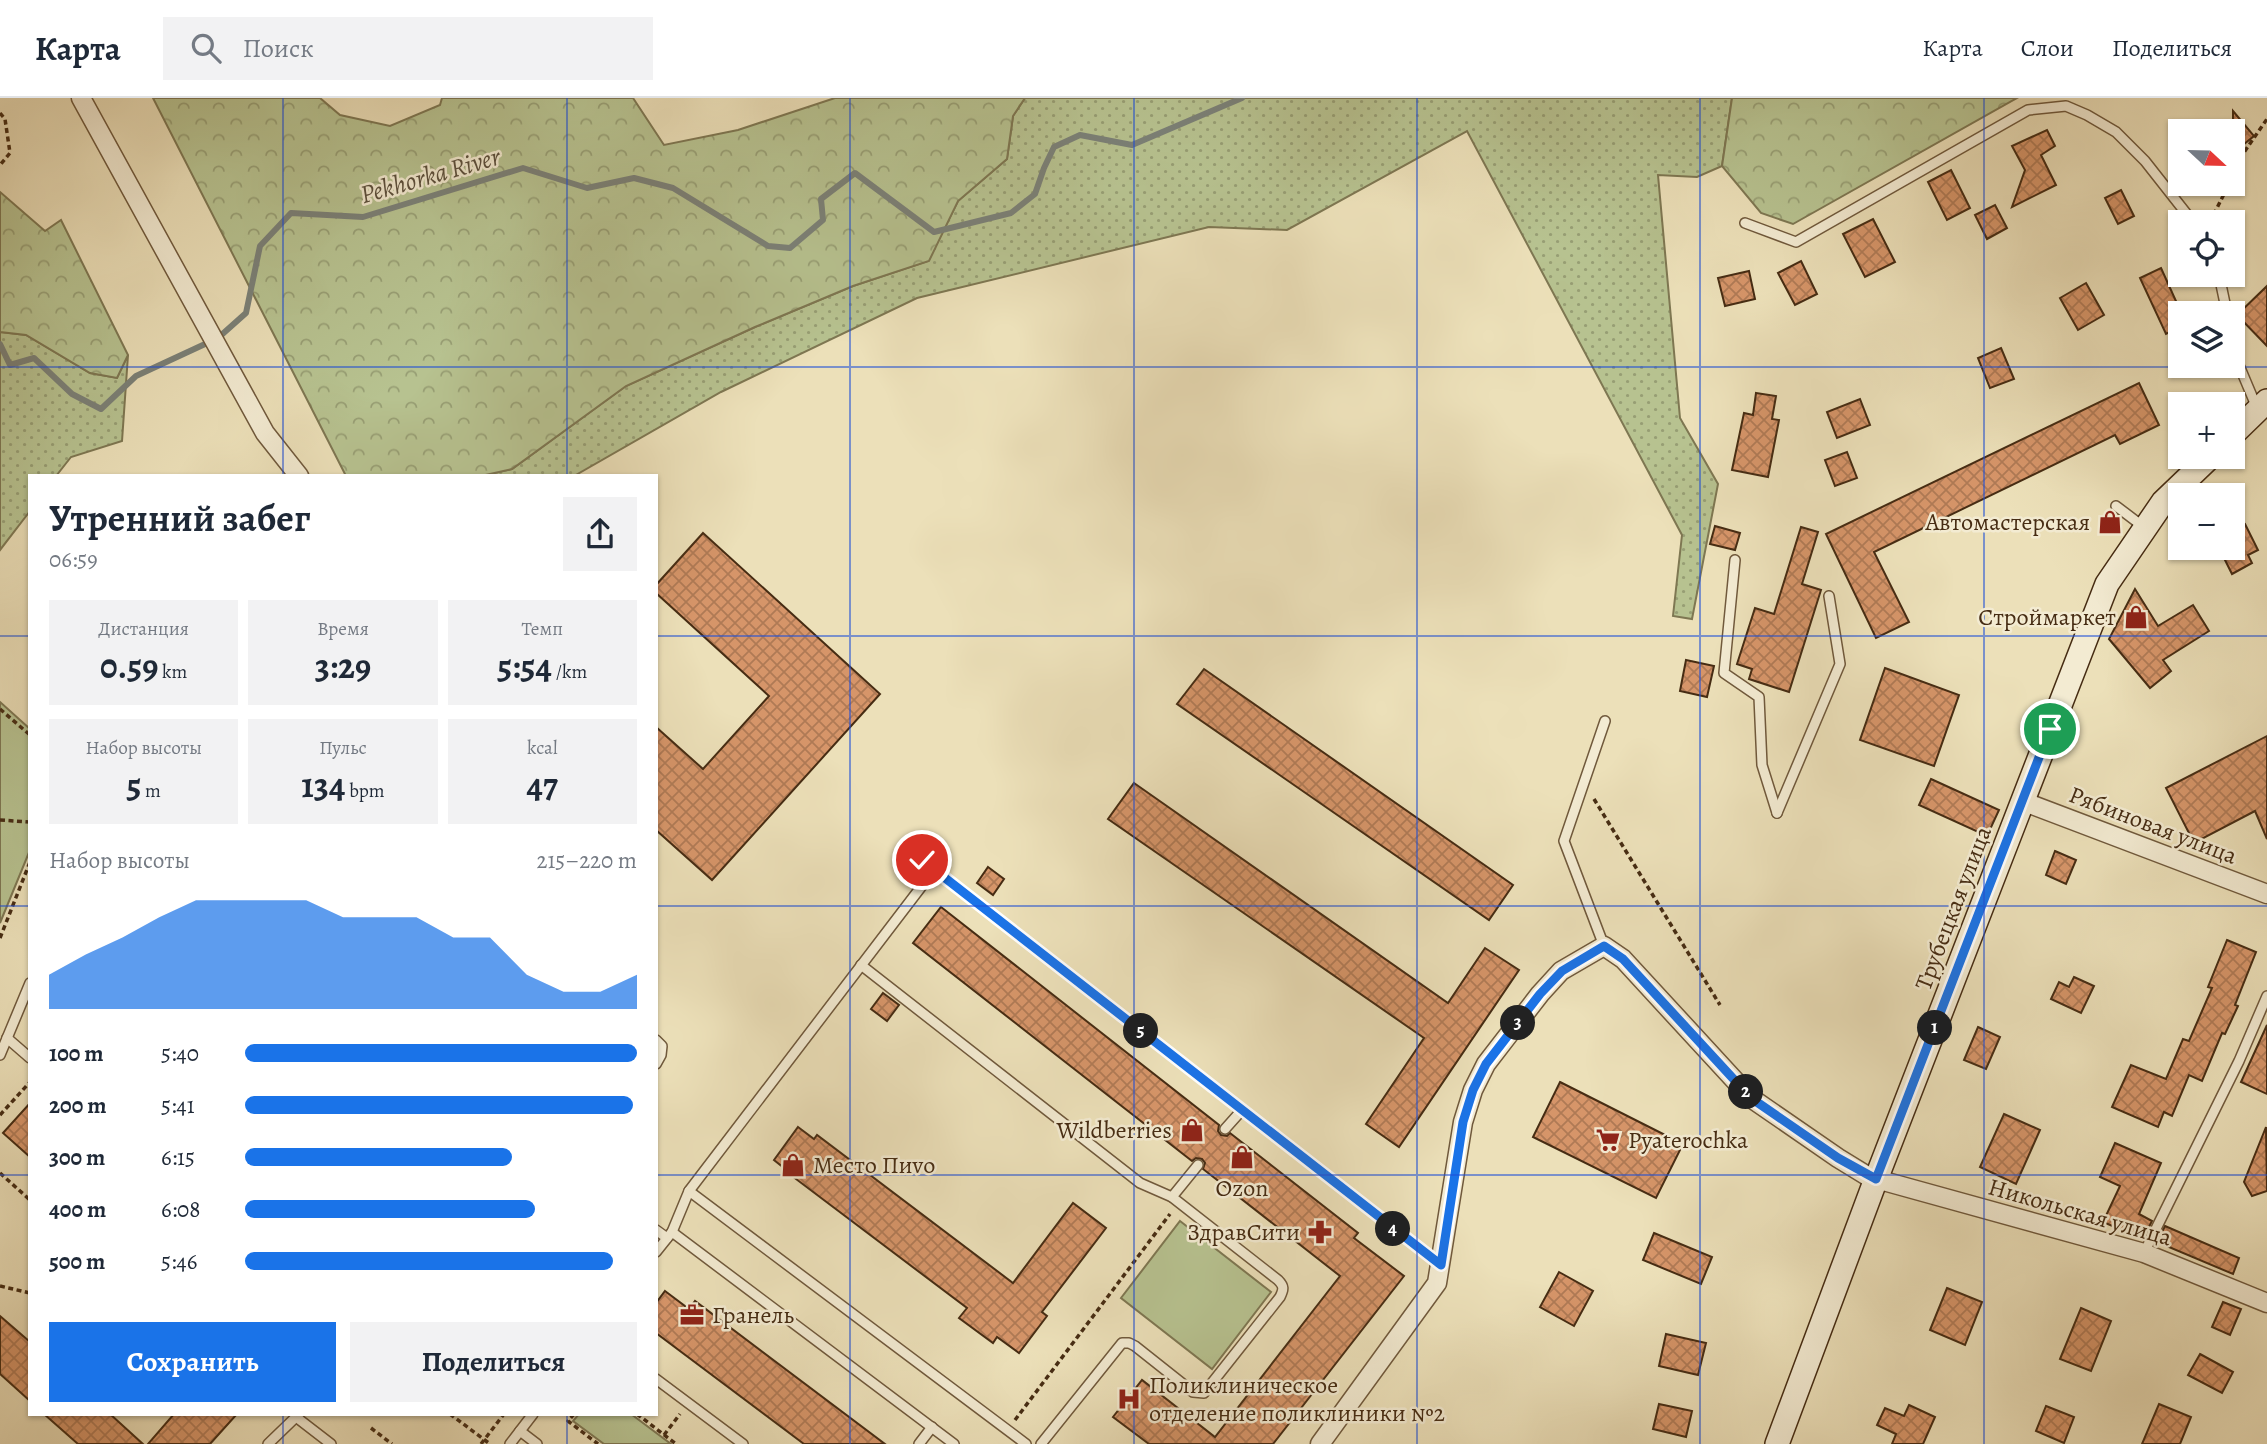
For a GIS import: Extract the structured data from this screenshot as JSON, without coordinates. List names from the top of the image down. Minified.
{"streets":{"main road":["Трубецкая улица"],"street":["Рябиновая улица","Никольская улица"]},"crossings":[["Рябиновая улица","Трубецкая улица"],["Трубецкая улица","Никольская улица"]],"water":["Pekhorka River"],"places":{"shop":["Автомастерская","Строймаркет","Wildberries","Ozon","Место Пиvо"],"supermarket":["Pyaterochka"],"pharmacy":["ЗдравСити"],"office":["Гранель"],"hospital":["Поликлиническое отделение поликлиники №2"]},"north":"right","page":{"header":"Карта","search":"Поиск","nav":["Карта","Слои","Поделиться"],"map_buttons":["+","−"],"heading":["Утренний забег","06:59"],"stats":[["Дистанция","0.59 km"],["Время","3:29"],["Темп","5:54 /km"],["Набор высоты","5 m"],["Пульс","134 bpm"],["kcal","47"]],"chart":["Набор высоты","215–220 m"],"pins":["3","1","5","2","4"],"list":[{"name":"100 m","note":"5:40"},{"name":"200 m","note":"5:41"},{"name":"300 m","note":"6:15"},{"name":"400 m","note":"6:08"},{"name":"500 m","note":"5:46"}],"buttons":["Сохранить","Поделиться"]}}
